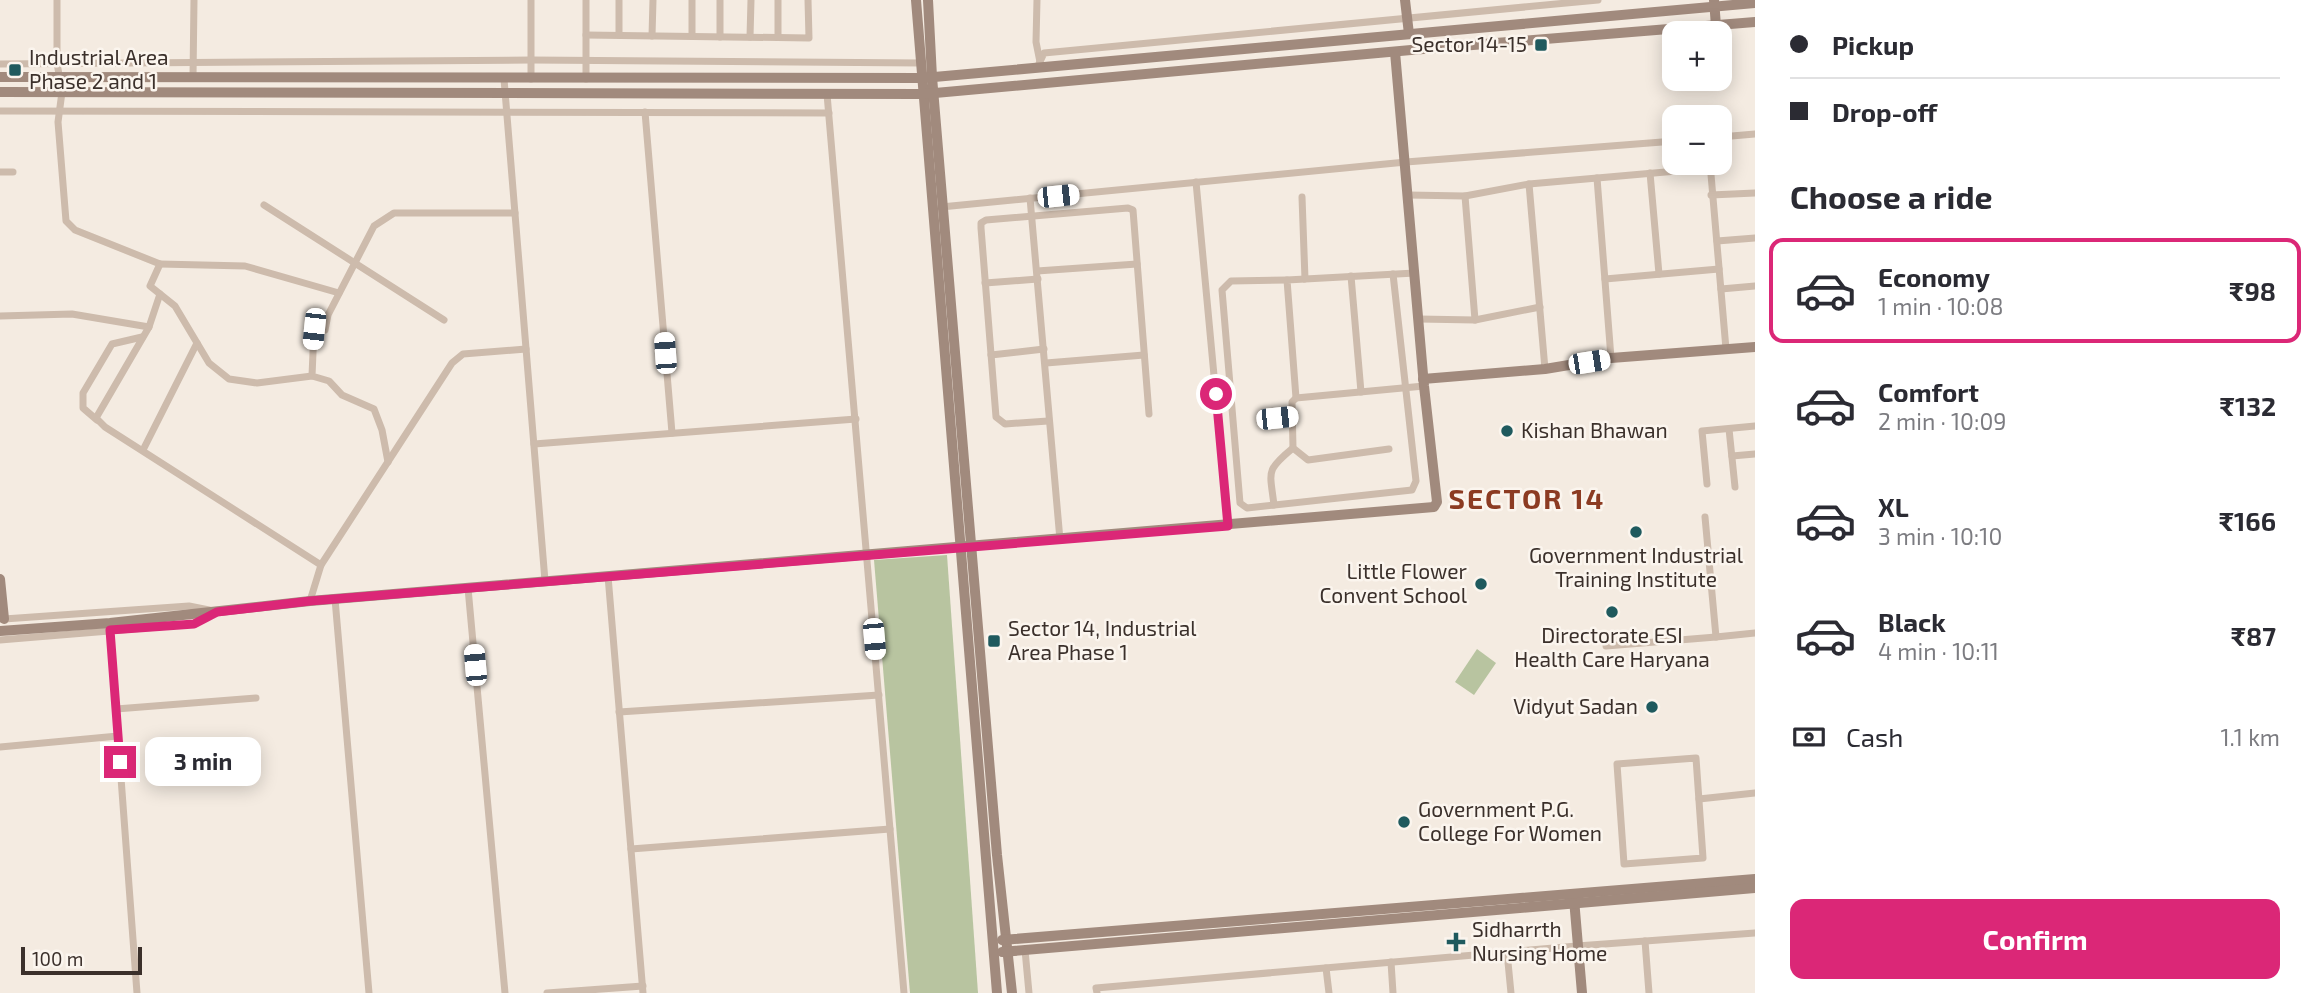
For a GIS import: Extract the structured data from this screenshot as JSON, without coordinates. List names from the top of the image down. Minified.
{"districts":["SECTOR 14"],"places":{"transit":["Sector 14-15","Industrial Area Phase 2 and 1","Sector 14, Industrial Area Phase 1"],"other":["Kishan Bhawan","Government Industrial Training Institute","Little Flower Convent School","Directorate ESI Health Care Haryana","Vidyut Sadan","Government P.G. College For Women"],"health":["Sidharrth Nursing Home"]},"scale_bar":"100 m","page":{"banner":["Pickup","Drop-off"],"map_buttons":["+","−"],"heading":"Choose a ride","list":[{"name":"Economy","note":"1 min · 10:08","value":"₹98"},{"name":"Comfort","note":"2 min · 10:09","value":"₹132"},{"name":"XL","note":"3 min · 10:10","value":"₹166"},{"name":"Black","note":"4 min · 10:11","value":"₹87"}],"pay":["Cash","1.1 km"],"bubble":"3 min","buttons":"Confirm","scale":"100 m"}}
